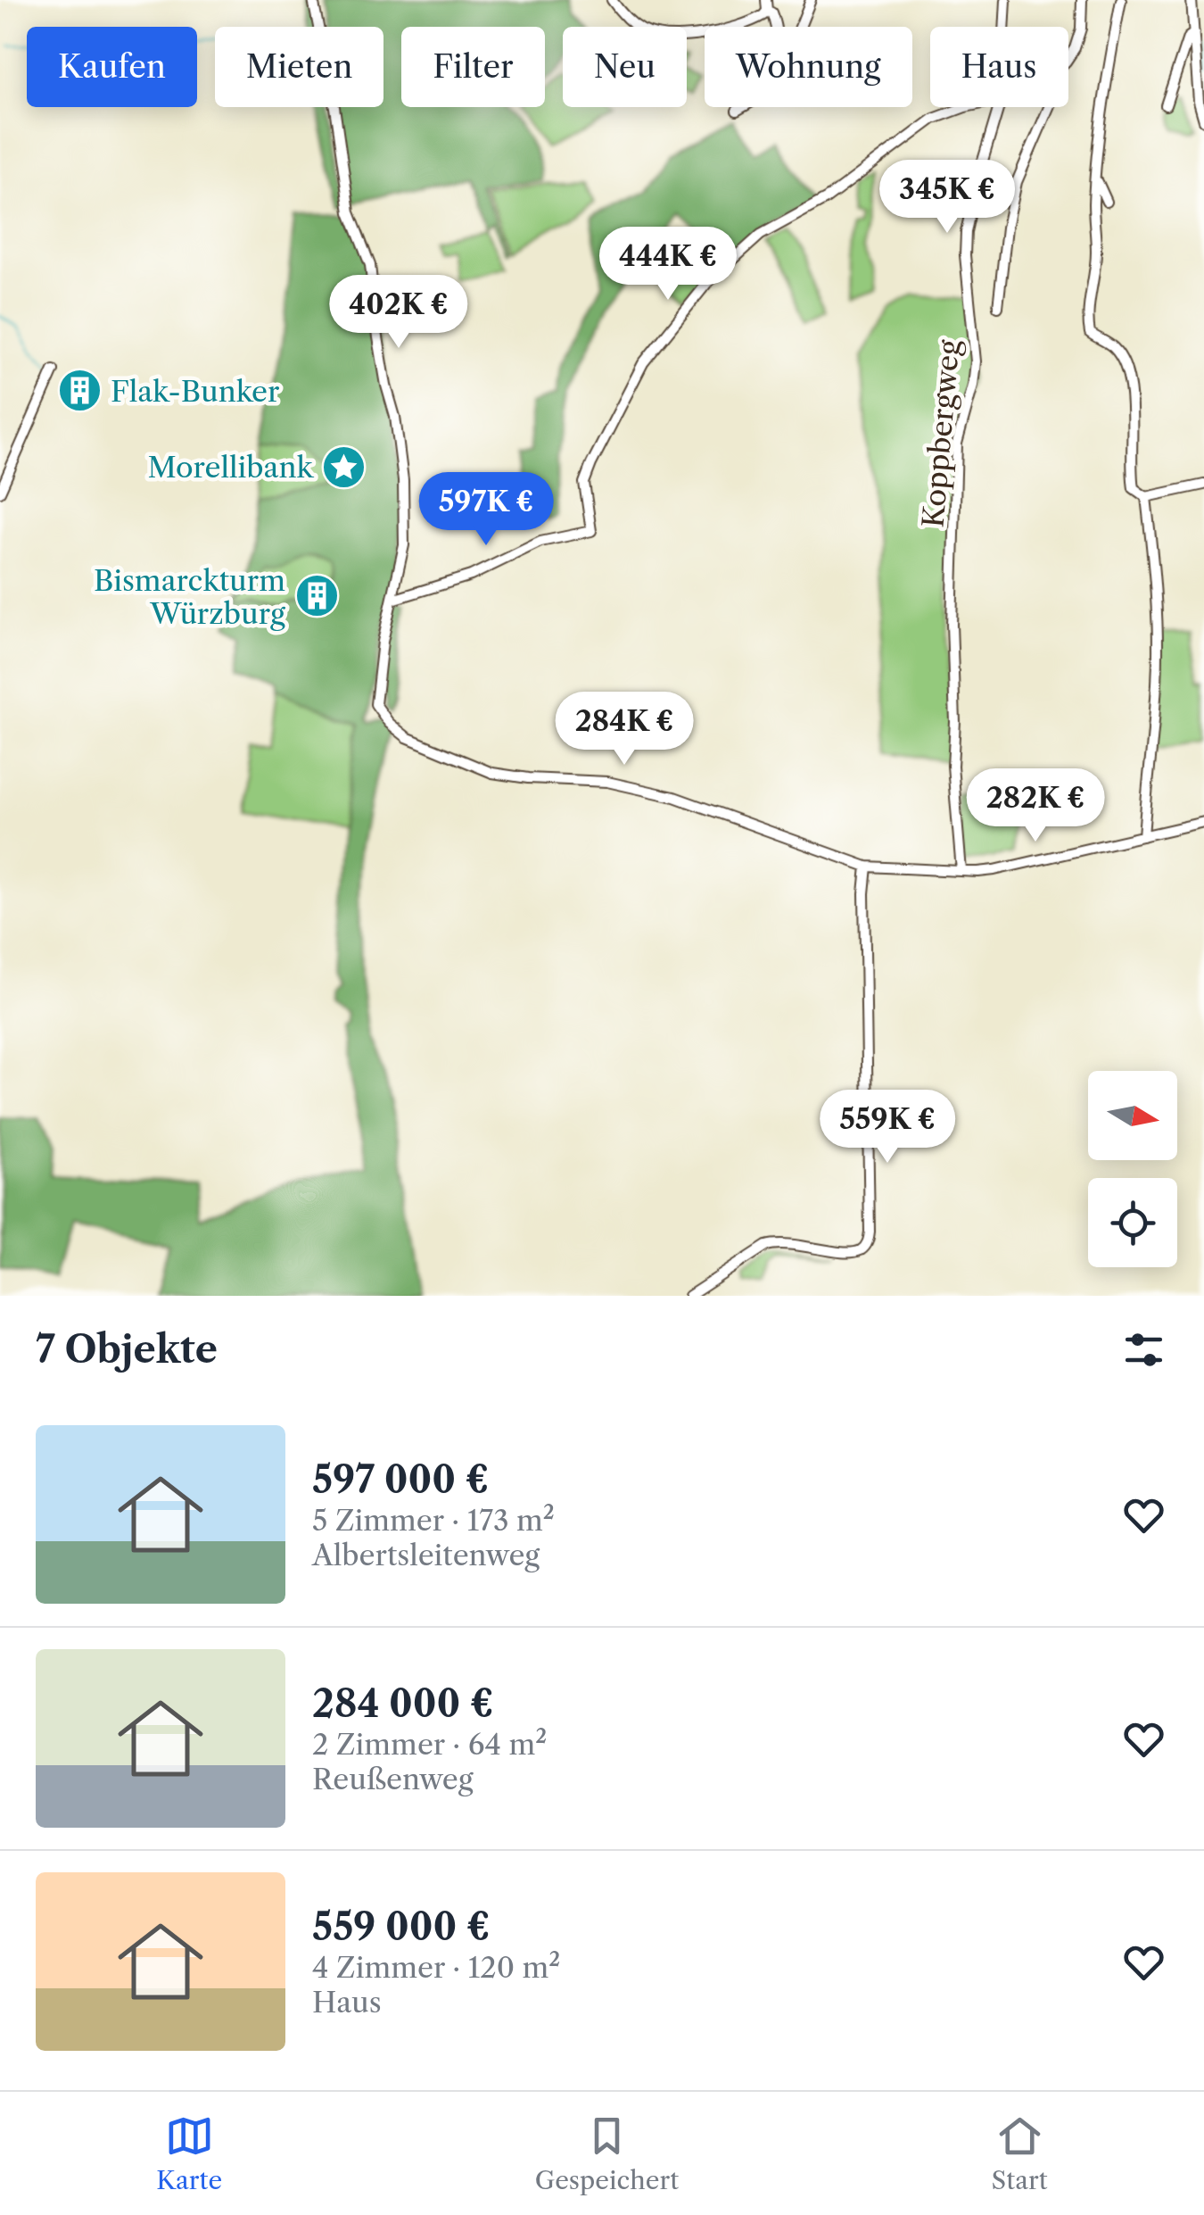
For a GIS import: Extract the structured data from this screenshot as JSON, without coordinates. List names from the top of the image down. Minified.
{"streets":{"street":["Koppbergweg"]},"places":{"building":["Flak-Bunker","Bismarckturm Würzburg"],"place":["Morellibank"]},"north":"right","page":{"chip":["Kaufen","Mieten","Filter","Neu","Wohnung","Haus"],"price":["345K €","444K €","402K €","597K €","284K €","282K €","559K €"],"heading":"7 Objekte","list":[{"name":"597 000 €","note":"5 Zimmer · 173 m² · Albertsleitenweg"},{"name":"284 000 €","note":"2 Zimmer · 64 m² · Reußenweg"},{"name":"559 000 €","note":"4 Zimmer · 120 m² · Haus"}],"tabs":["Karte","Gespeichert","Start"]}}
